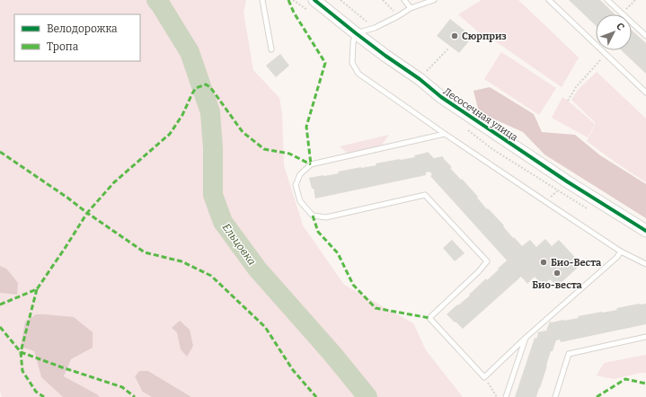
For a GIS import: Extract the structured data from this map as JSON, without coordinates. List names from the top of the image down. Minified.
{"streets":{"street":["Лесосечная улица"]},"water":["Ельцовка"],"places":["Сюрприз","Био-Веста","Био-веста"],"legend":["Велодорожка","Тропа"],"north":"top right"}
